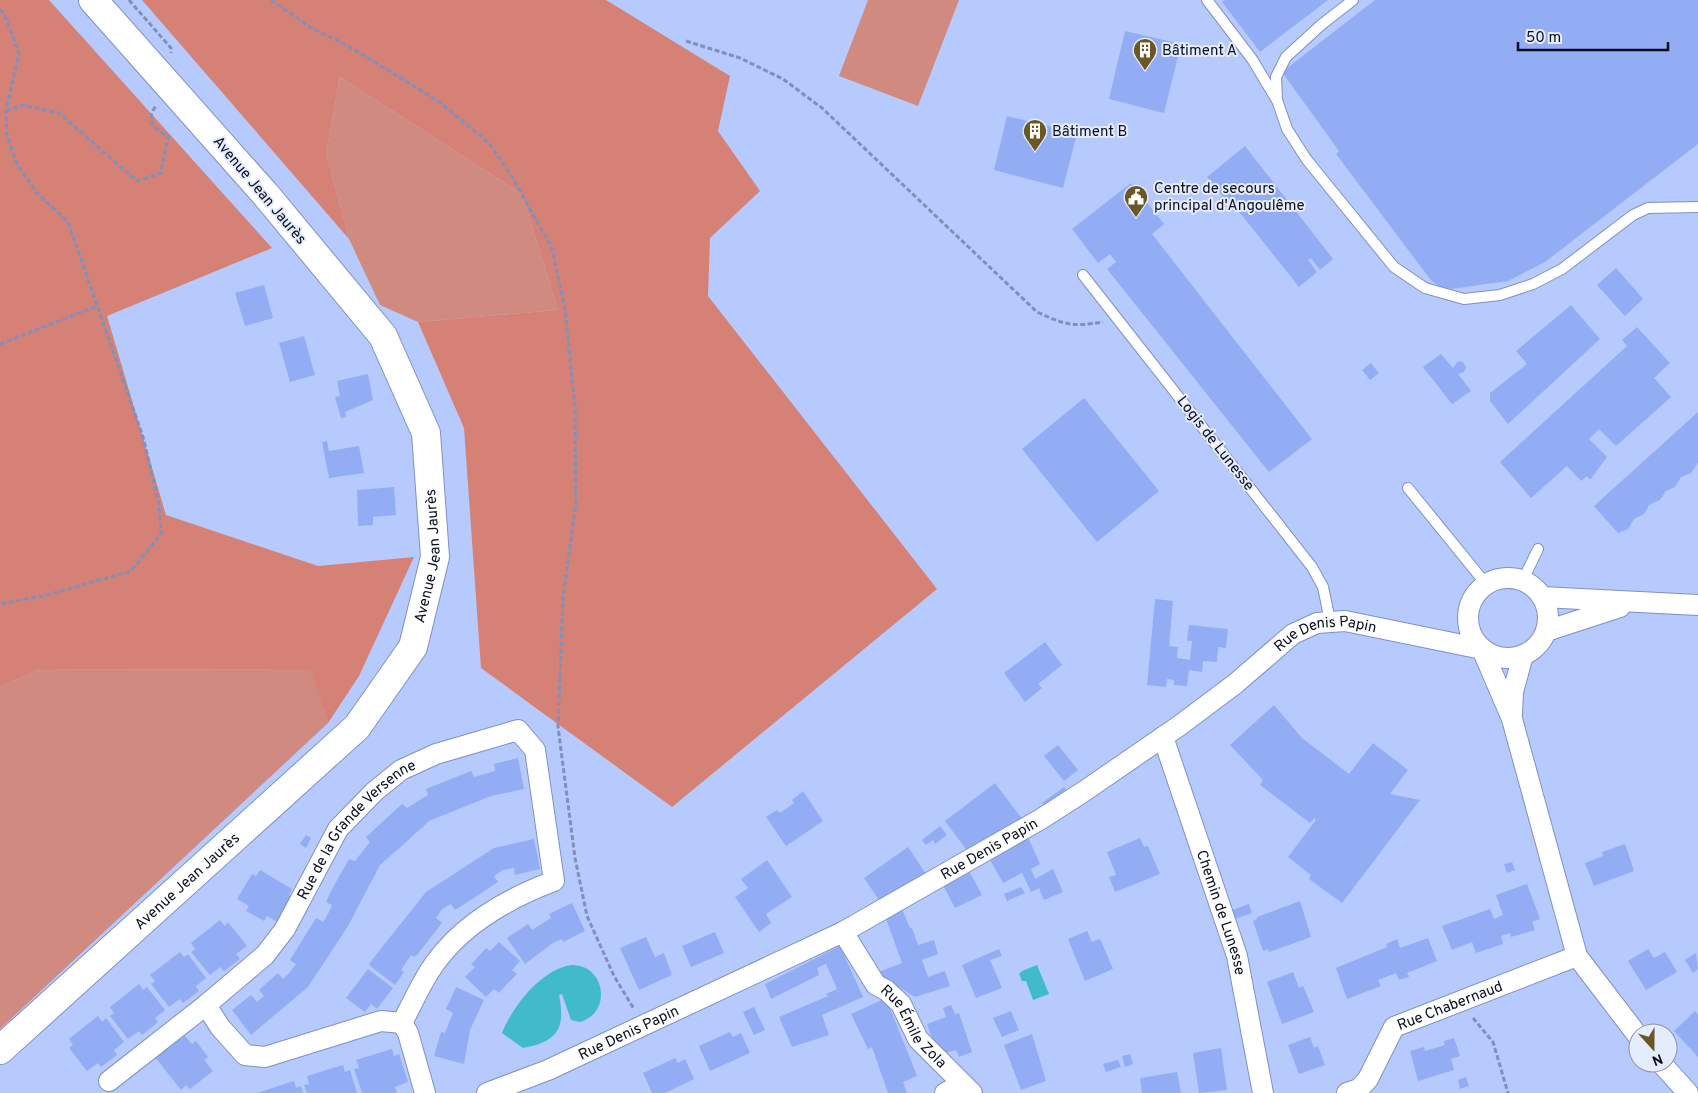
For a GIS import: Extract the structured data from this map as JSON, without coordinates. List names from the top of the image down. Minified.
{"streets":{"main road":["Avenue Jean Jaurès"],"street":["Rue Denis Papin","Rue de la Grande Versenne","Chemin de Lunesse","Rue Chabernaud","Rue Émile Zola"],"lane":["Logis de Lunesse"]},"crossings":[["Logis de Lunesse","Rue Denis Papin"],["Rue Denis Papin","Chemin de Lunesse"],["Rue Denis Papin","Rue Émile Zola"]],"places":{"building":["Bâtiment A","Bâtiment B"],"public building":["Centre de secours principal d'Angoulême"]},"scale_bar":"50 m","north":"bottom"}
